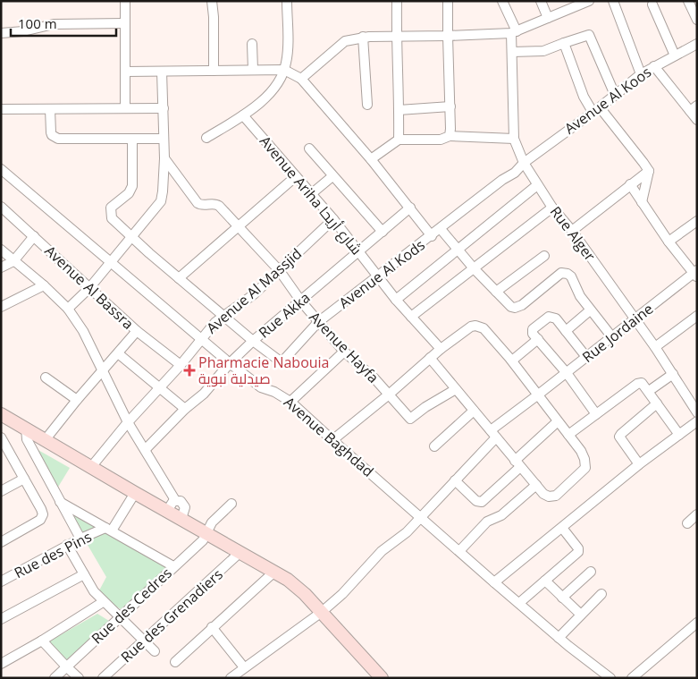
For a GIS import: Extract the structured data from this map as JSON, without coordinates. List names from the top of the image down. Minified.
{"streets":{"street":["Avenue Al Koos","Avenue Ariha شارع أريحا","Rue Alger","Avenue Al Kods","Avenue Al Bassra","Avenue Al Massjid","Rue Akka","Rue Jordaine","Avenue Hayfa","Avenue Baghdad","Rue des Pins","Rue des Cedres","Rue des Grenadiers"]},"crossings":[["Avenue Al Koos","Rue Alger"],["Avenue Al Koos","Avenue Al Kods"],["Avenue Ariha شارع أريحا","Avenue Al Kods"],["Avenue Ariha شارع أريحا","Avenue Al Massjid"],["Avenue Ariha شارع أريحا","Rue Akka"],["Rue Alger","Rue Jordaine"],["Avenue Al Kods","Rue Akka"],["Avenue Al Kods","Avenue Hayfa"],["Avenue Al Bassra","Avenue Al Massjid"],["Avenue Al Massjid","Avenue Hayfa"],["Avenue Al Massjid","Avenue Baghdad"],["Rue Akka","Avenue Hayfa"],["Rue Akka","Avenue Baghdad"],["Rue Jordaine","Avenue Baghdad"]],"places":{"health":["Pharmacie Nabouia صيدلية نبوية"]},"scale_bar":"100 m"}
